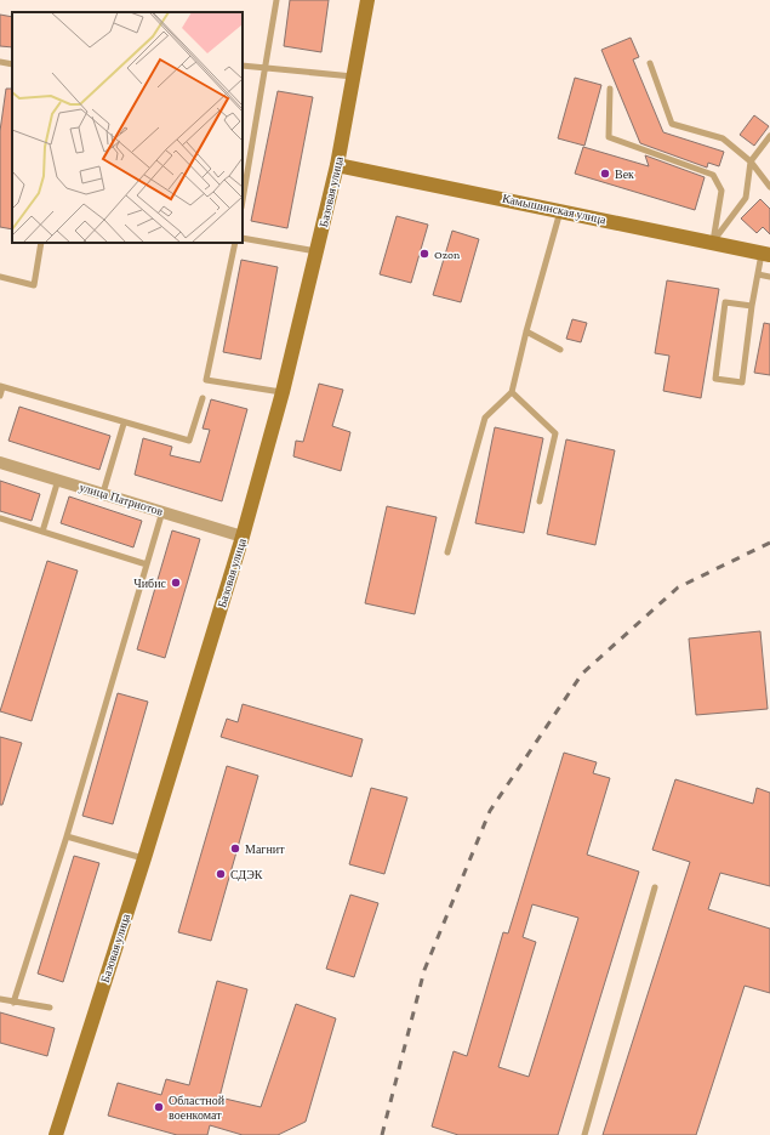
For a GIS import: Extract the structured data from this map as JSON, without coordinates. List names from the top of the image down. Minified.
{"streets":{"main road":["Базовая улица","Камышинская улица"],"street":["улица Патриотов"]},"crossings":[["Базовая улица","Камышинская улица"],["Базовая улица","улица Патриотов"]],"places":["Век","Ozon","Чибис","Магнит","СДЭК","Областной военкомат"]}
